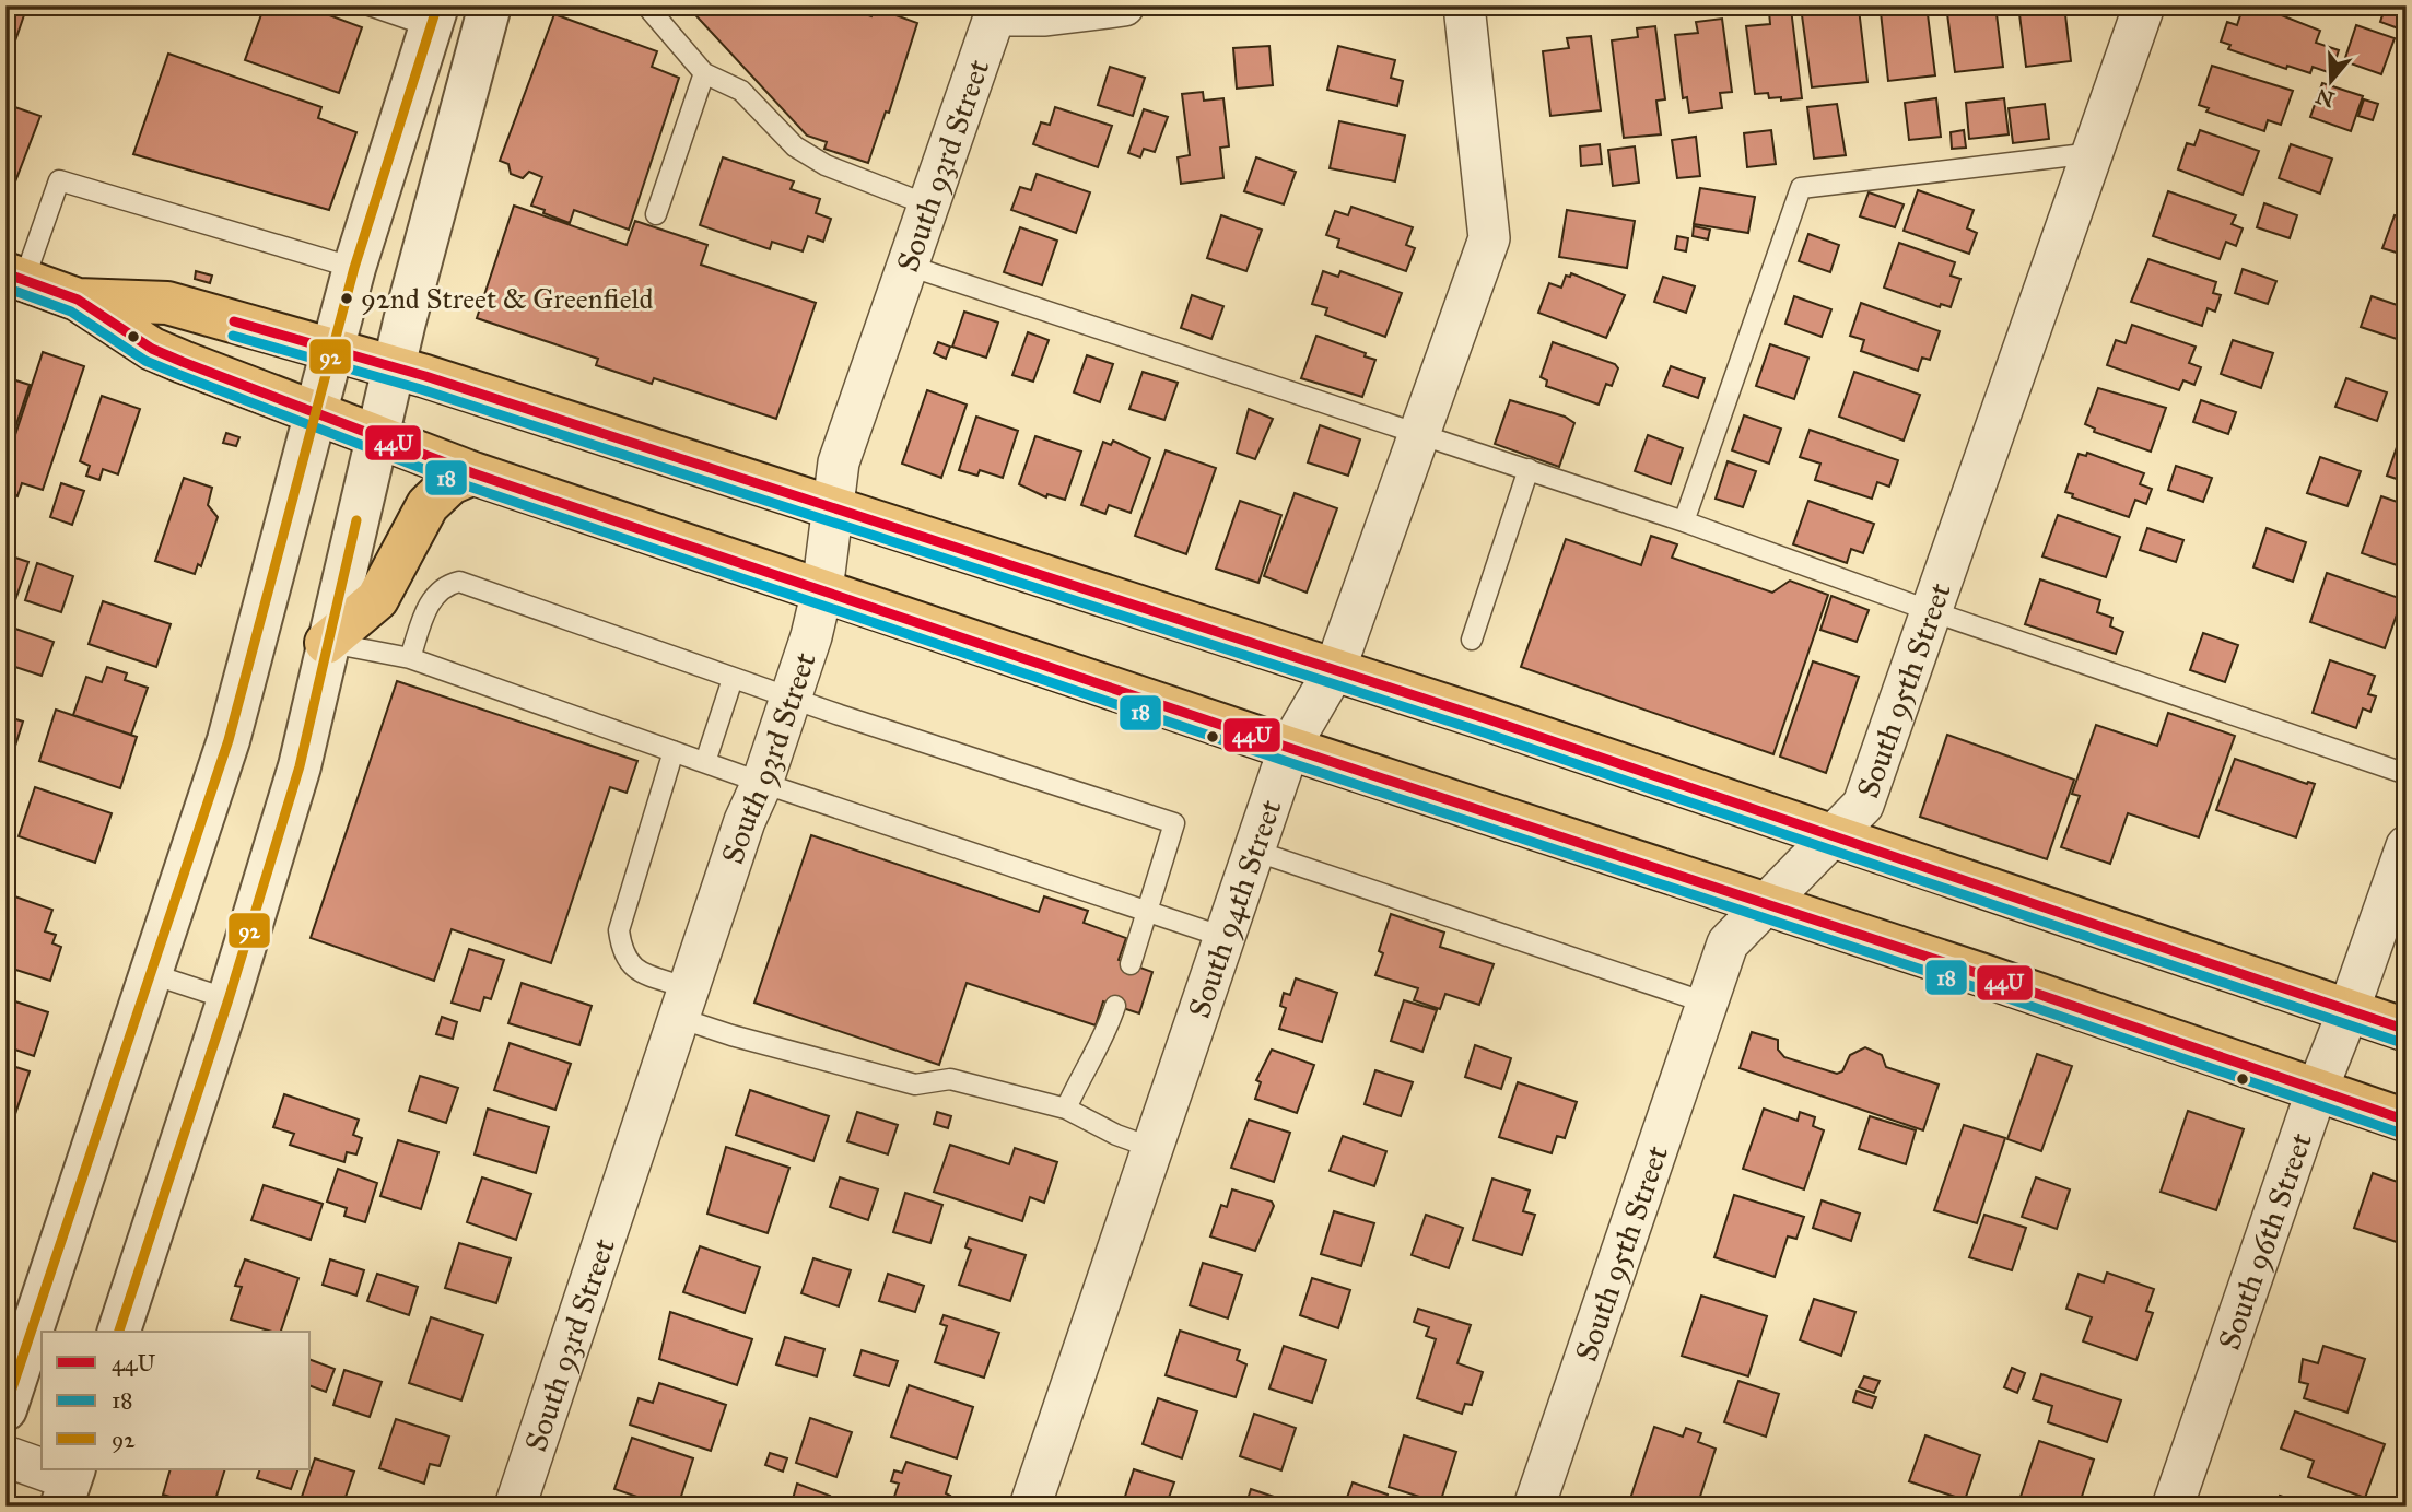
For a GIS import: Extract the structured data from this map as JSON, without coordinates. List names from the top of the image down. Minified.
{"streets":{"street":["South 93rd Street","South 95th Street","South 94th Street","South 96th Street"]},"places":["92nd Street & Greenfield"],"lines":["transit line 92","transit line 44U","transit line 18"],"legend":["44U","18","92"],"north":"bottom"}
